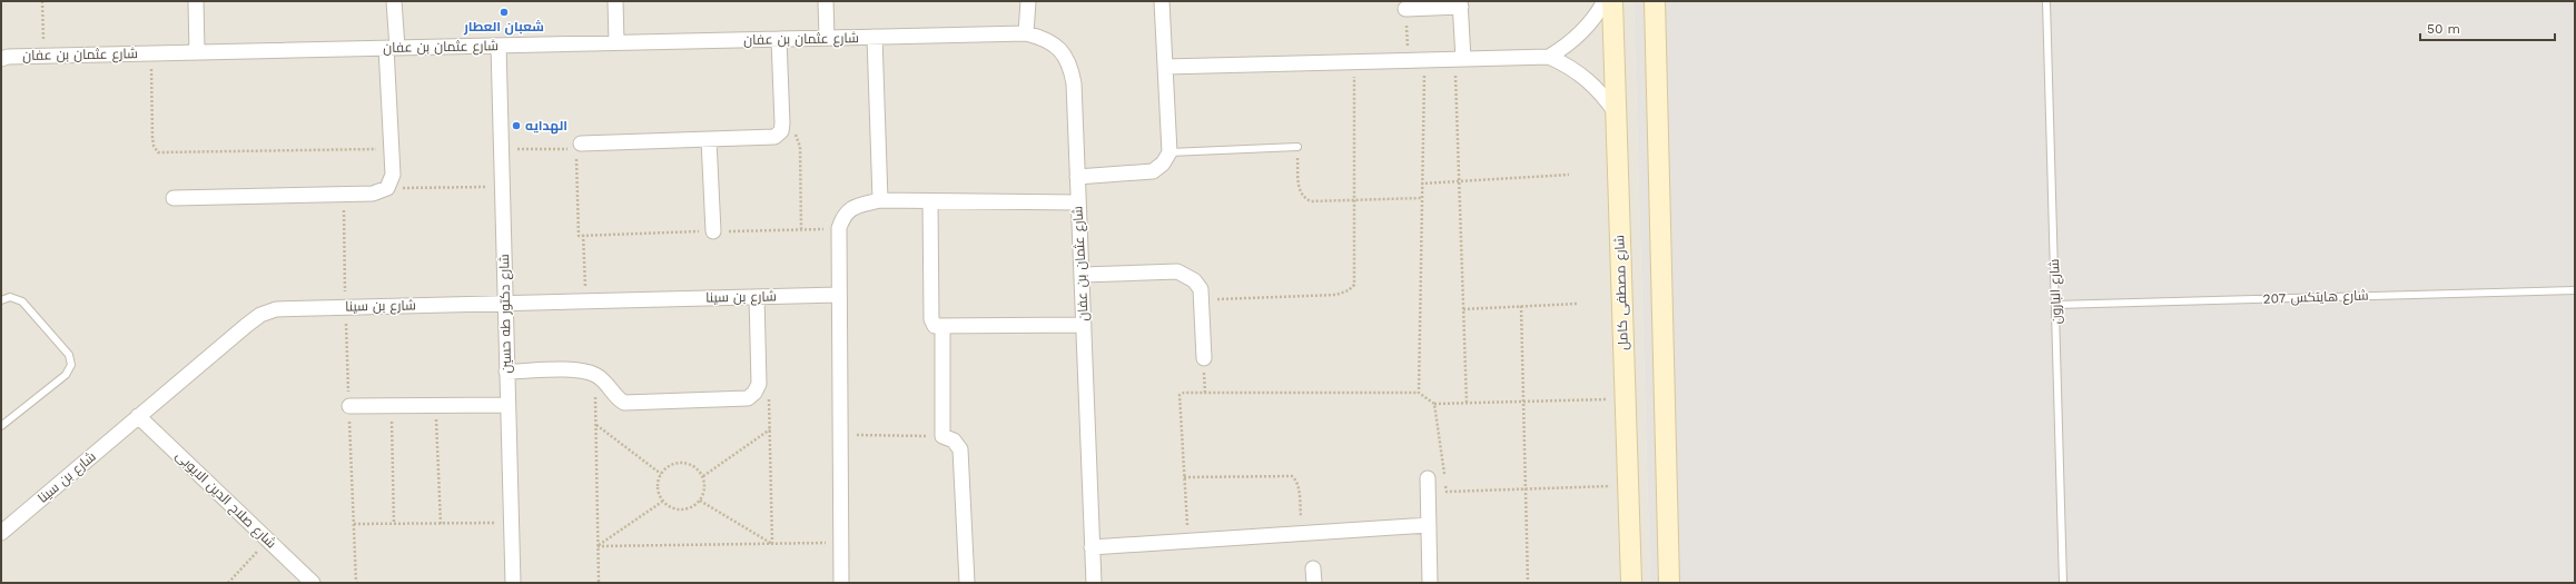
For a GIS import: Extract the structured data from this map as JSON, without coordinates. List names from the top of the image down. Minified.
{"streets":{"street":["شارع عثمان بن عفان","شارع مصطفى كامل","شارع بن سينا","شارع دكتور طه حسين","شارع صلاح الدين الايوبى"],"lane":["شارع البارون","شارع هايتكس 207"]},"crossings":[["شارع عثمان بن عفان","شارع دكتور طه حسين"],["شارع البارون","شارع هايتكس 207"],["شارع بن سينا","شارع دكتور طه حسين"],["شارع بن سينا","شارع صلاح الدين الايوبى"]],"places":["شعبان العطار","الهدايه"],"scale_bar":"50 m"}
